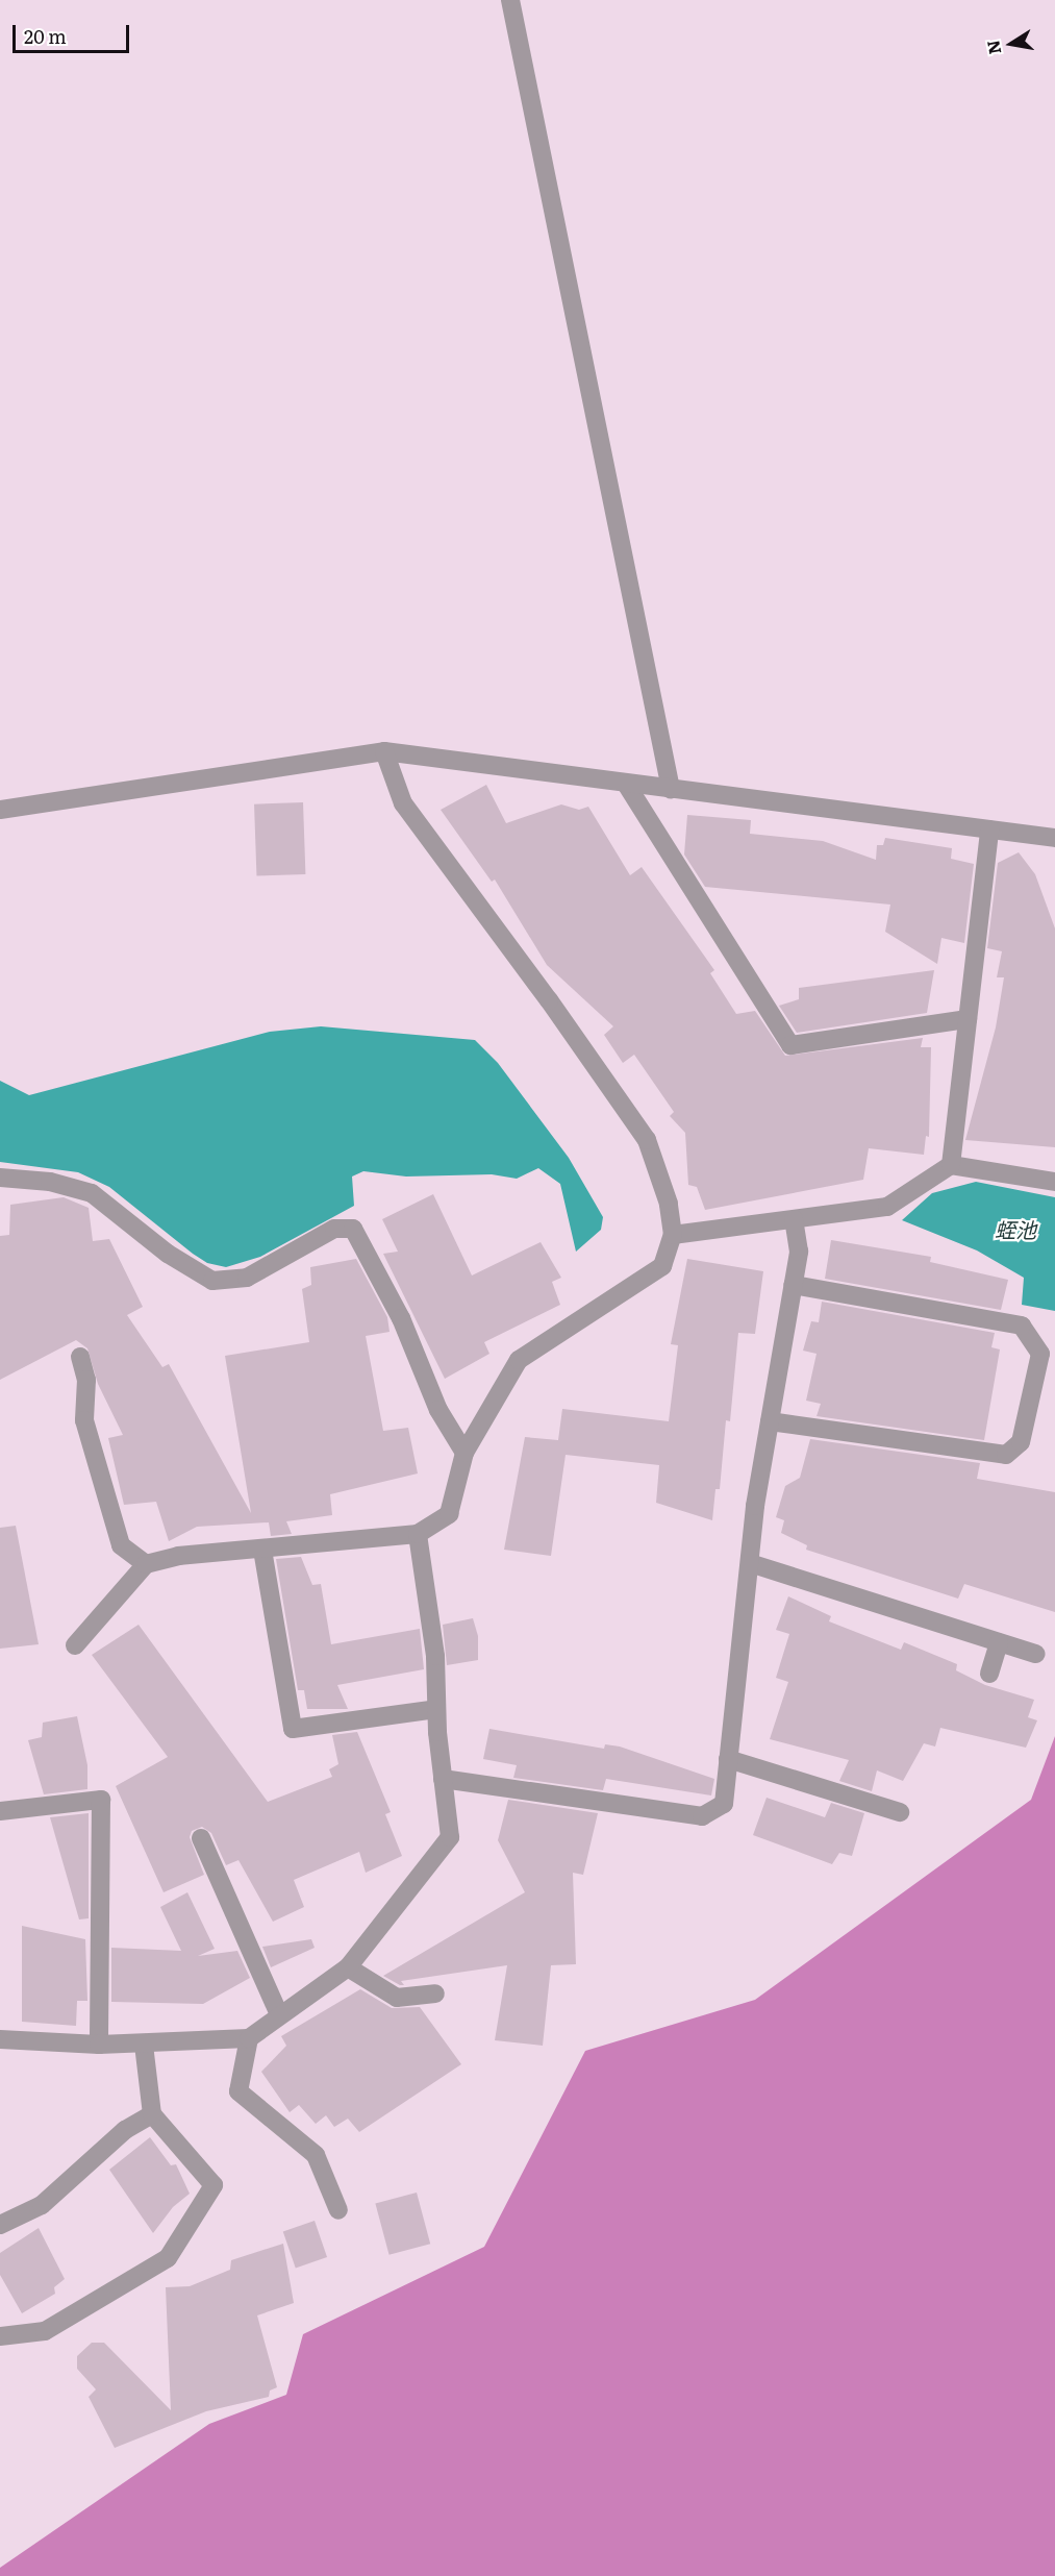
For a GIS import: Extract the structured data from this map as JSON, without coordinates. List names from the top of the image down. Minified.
{"water":["蛭池"],"scale_bar":"20 m","north":"left"}
